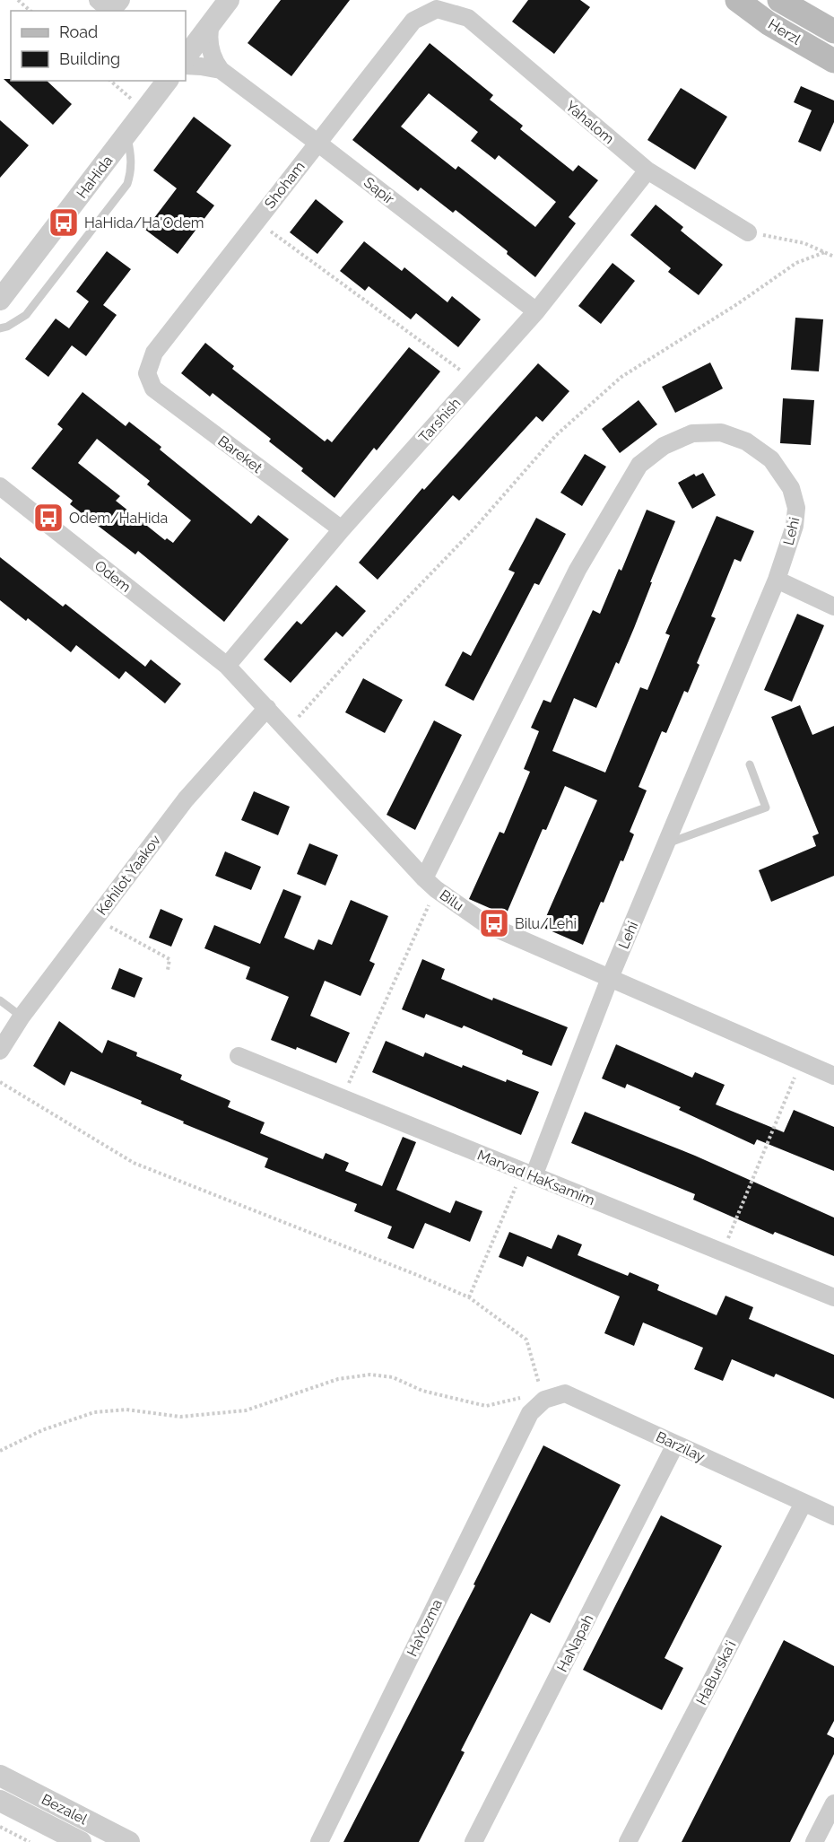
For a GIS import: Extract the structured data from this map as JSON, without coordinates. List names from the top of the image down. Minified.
{"streets":{"main road":["Herzl"],"street":["Yahalom","HaHida","Shoham","Sapir","Tarshish","Bareket","Lehi","Odem","Kehilot Yaakov","Bilu","Marvad HaKsamim","Barzilay","HaYozma","HaNapah","HaBurska'i","Bezalel"]},"crossings":[["Yahalom","Shoham"],["Yahalom","Tarshish"],["Shoham","Sapir"],["Shoham","Bareket"],["Sapir","Tarshish"],["Tarshish","Bareket"],["Tarshish","Odem"],["Tarshish","Bilu"],["Lehi","Bilu"],["Lehi","Marvad HaKsamim"],["Odem","Bilu"],["Kehilot Yaakov","Bilu"],["Barzilay","HaYozma"],["Barzilay","HaNapah"],["Barzilay","HaBurska'i"]],"places":{"bus stop":["HaHida/Ha'Odem","Odem/HaHida","Bilu/Lehi"]},"legend":["Road","Building"]}
